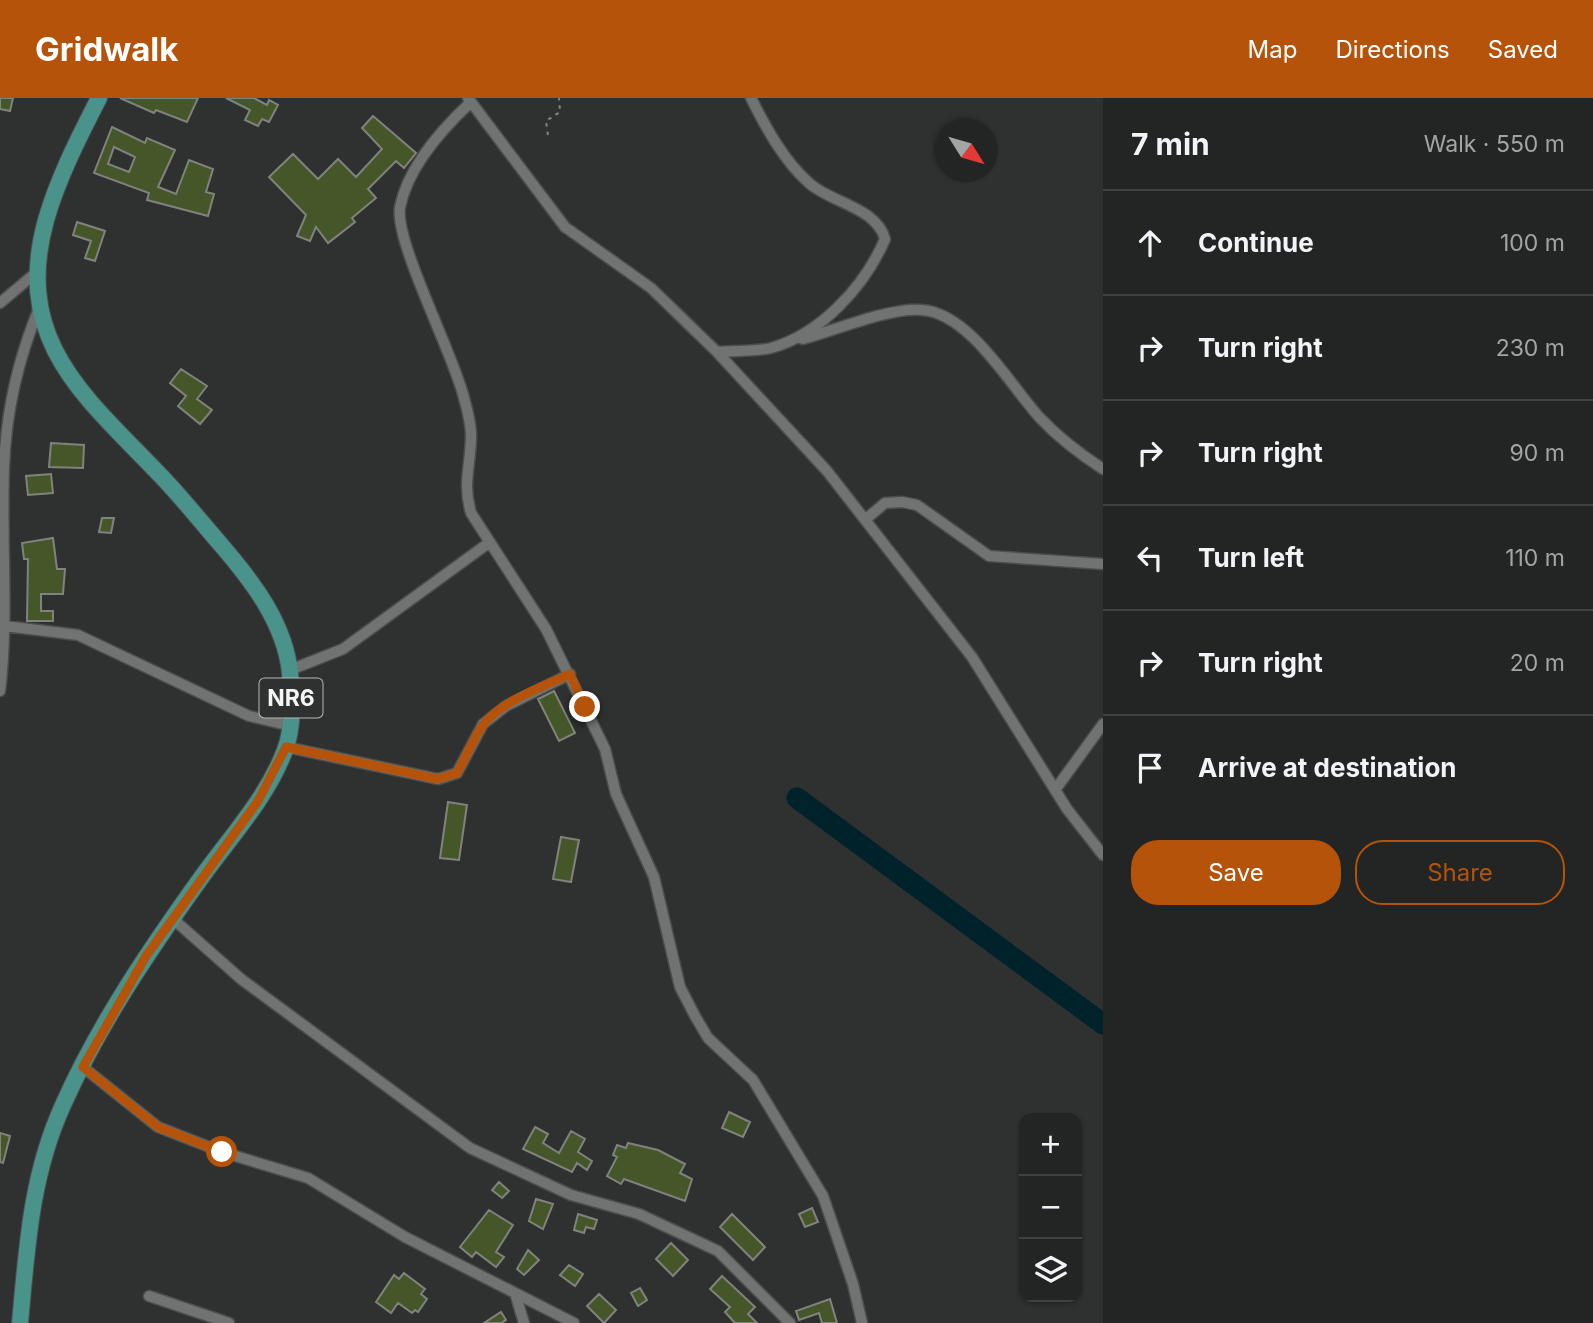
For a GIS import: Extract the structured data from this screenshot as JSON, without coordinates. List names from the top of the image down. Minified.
{"streets":{"main road":["NR6"]},"north":"bottom right","page":{"header":"Gridwalk","nav":["Map","Directions","Saved"],"heading":["7 min","Walk · 550 m"],"list":[["Continue","100 m"],["Turn right","230 m"],["Turn right","90 m"],["Turn left","110 m"],["Turn right","20 m"],"Arrive at destination"],"buttons":["Save","Share"],"map_buttons":["+","−"]}}
